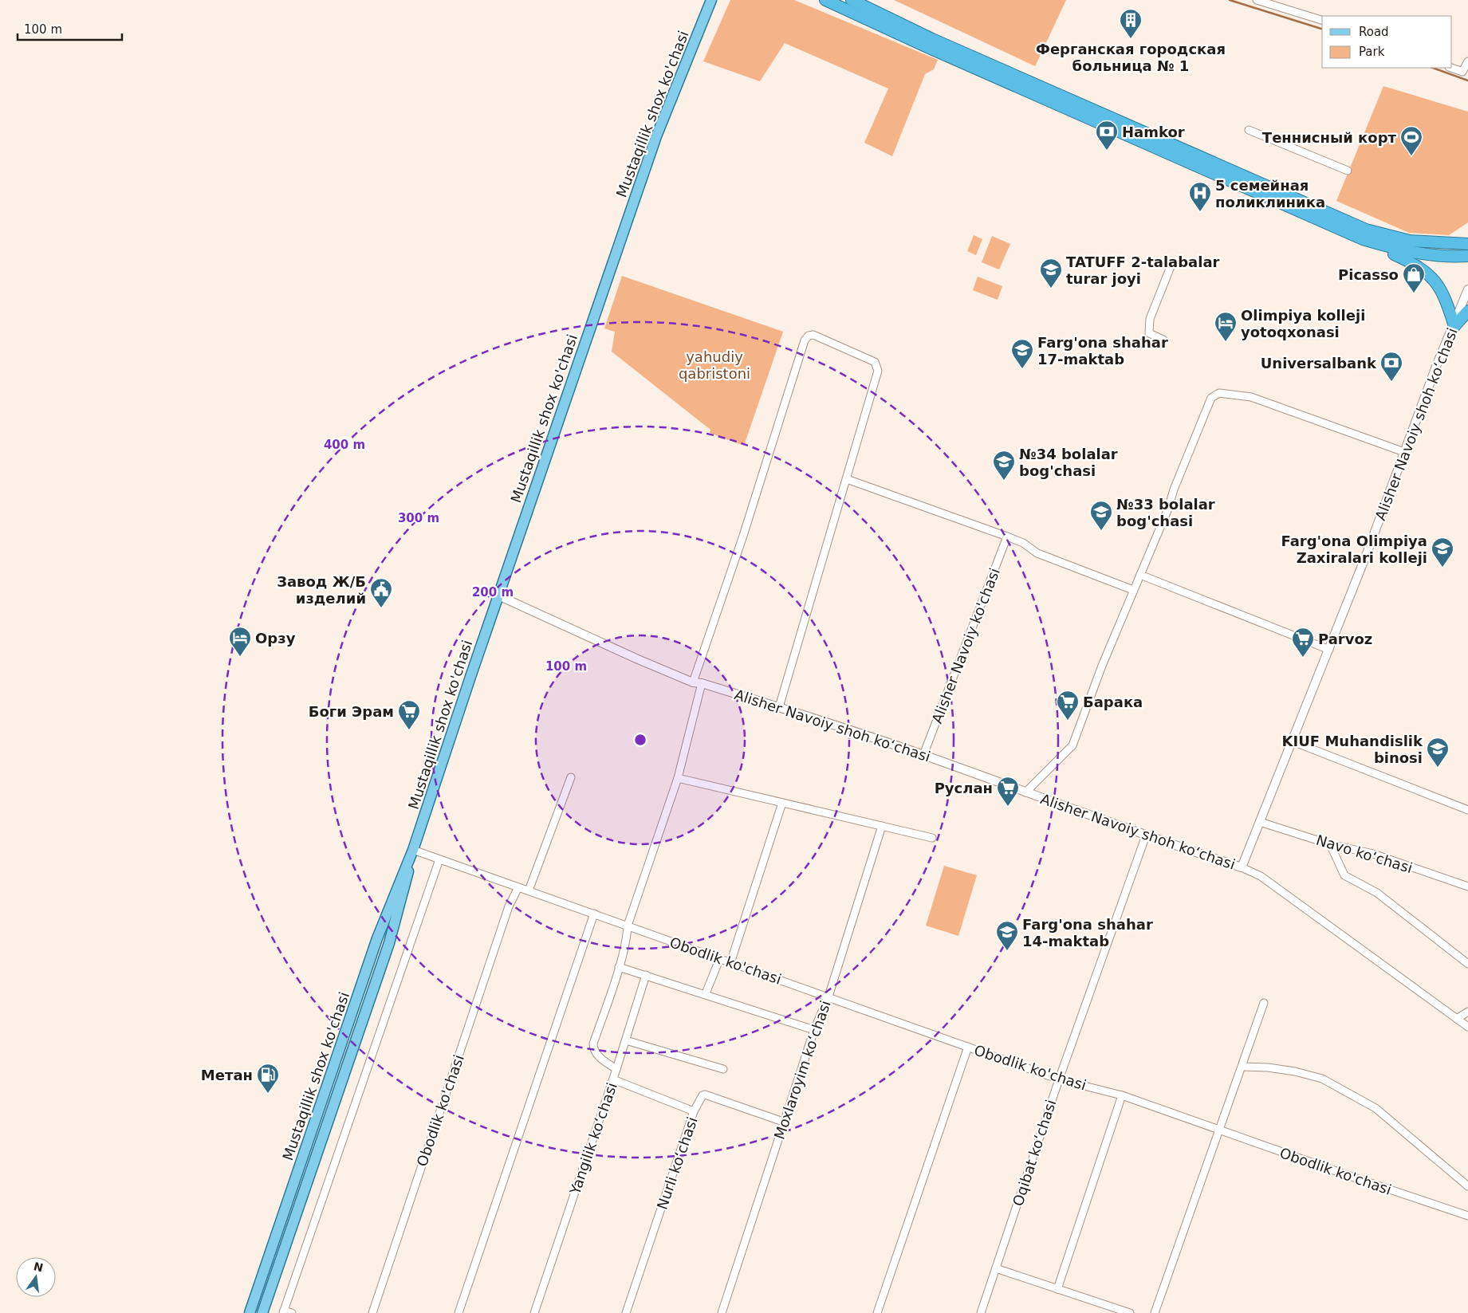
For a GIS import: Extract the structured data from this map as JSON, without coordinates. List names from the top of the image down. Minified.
{"streets":{"main road":["Mustaqillik shox ko'chasi"],"street":["Alisher Navoiy shoh koʻchasi","Alisher Navoiy ko'chasi","Navo koʻchasi","Obodlik ko'chasi","Moxlaroyim koʻchasi","Yangilik koʻchasi","Oqibat koʻchasi","Nurli koʻchasi"]},"crossings":[["Mustaqillik shox ko'chasi","Alisher Navoiy shoh koʻchasi"],["Mustaqillik shox ko'chasi","Obodlik ko'chasi"],["Alisher Navoiy shoh koʻchasi","Alisher Navoiy ko'chasi"],["Alisher Navoiy shoh koʻchasi","Navo koʻchasi"],["Alisher Navoiy shoh koʻchasi","Yangilik koʻchasi"],["Alisher Navoiy shoh koʻchasi","Oqibat koʻchasi"],["Obodlik ko'chasi","Moxlaroyim koʻchasi"],["Obodlik ko'chasi","Yangilik koʻchasi"],["Obodlik ko'chasi","Oqibat koʻchasi"],["Moxlaroyim koʻchasi","Nurli koʻchasi"]],"parks":["yahudiy qabristoni"],"places":{"building":["Ферганская городская больница № 1"],"bank":["Hamkor","Universalbank"],"sports":["Теннисный корт"],"hospital":["5 семейная поликлиника"],"school or university":["TATUFF 2-talabalar turar joyi","Farg'ona shahar 17-maktab","№34 bolalar bog'chasi","№33 bolalar bog'chasi","Farg'ona Olimpiya Zaxiralari kolleji","KIUF Muhandislik binosi","Farg'ona shahar 14-maktab"],"shop":["Picasso"],"hotel":["Olimpiya kolleji yotoqxonasi","Орзу"],"public building":["Завод Ж/Б изделий"],"supermarket":["Parvoz","Барака","Боги Эрам","Руслан"],"fuel station":["Метан"]},"legend":["Road","Park"],"scale_bar":"100 m","north":"top","rings":["400 m","300 m","200 m","100 m"]}
